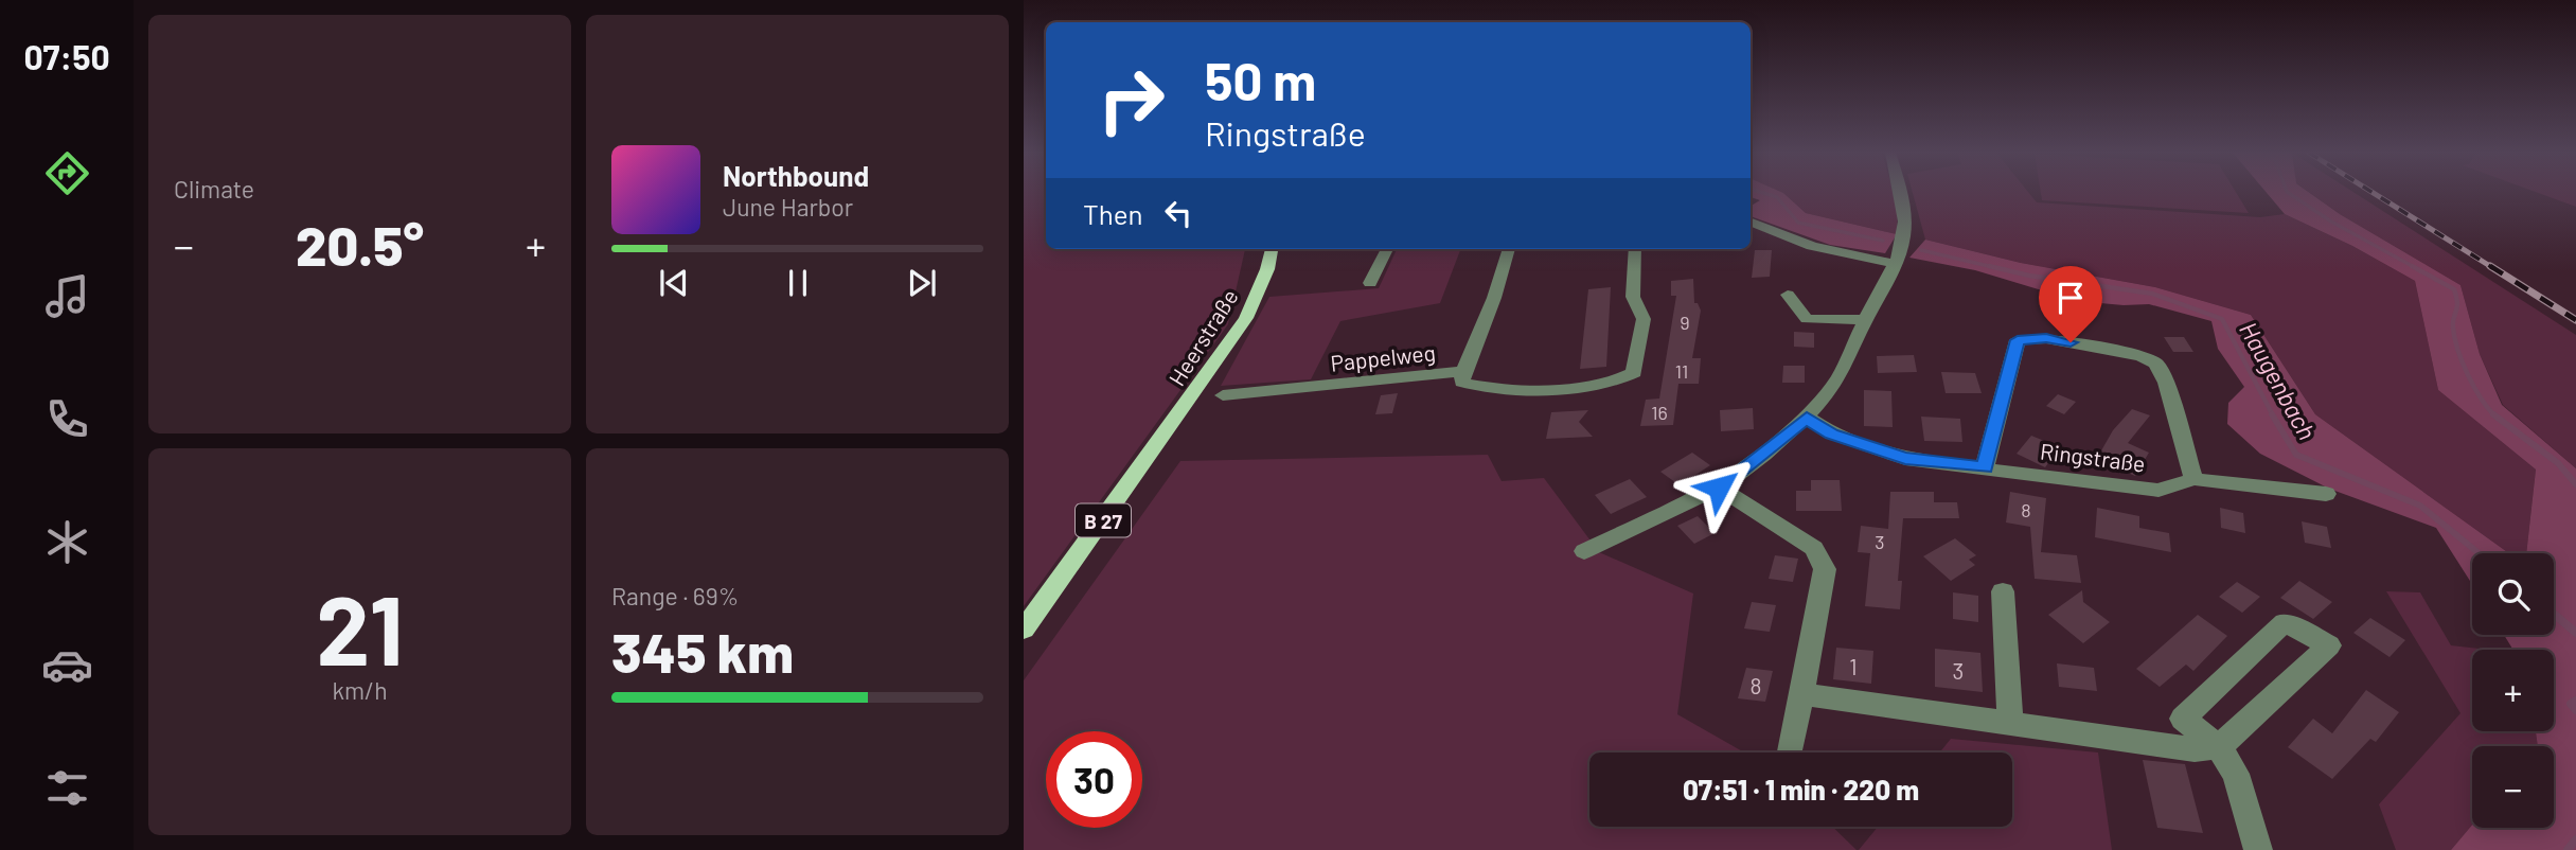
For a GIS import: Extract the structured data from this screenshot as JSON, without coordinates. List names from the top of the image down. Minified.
{"streets":{"main road":["Heerstraße","B 27"],"street":["Pappelweg","Ringstraße"]},"water":["Haugenbach"],"house_numbers":["9","11","16","8","3","1","3","8"],"page":{"tabs":"07:50","tile":["Climate",["21","km/h"],["Range · 69%","345 km"]],"turn":["50 m","Ringstraße"],"song":["Northbound","June Harbor"],"then":"Then","heat":["−","20.5°","+"],"map_buttons":["+","−"],"limit":"30","trip":"07:51 · 1 min · 220 m"}}
